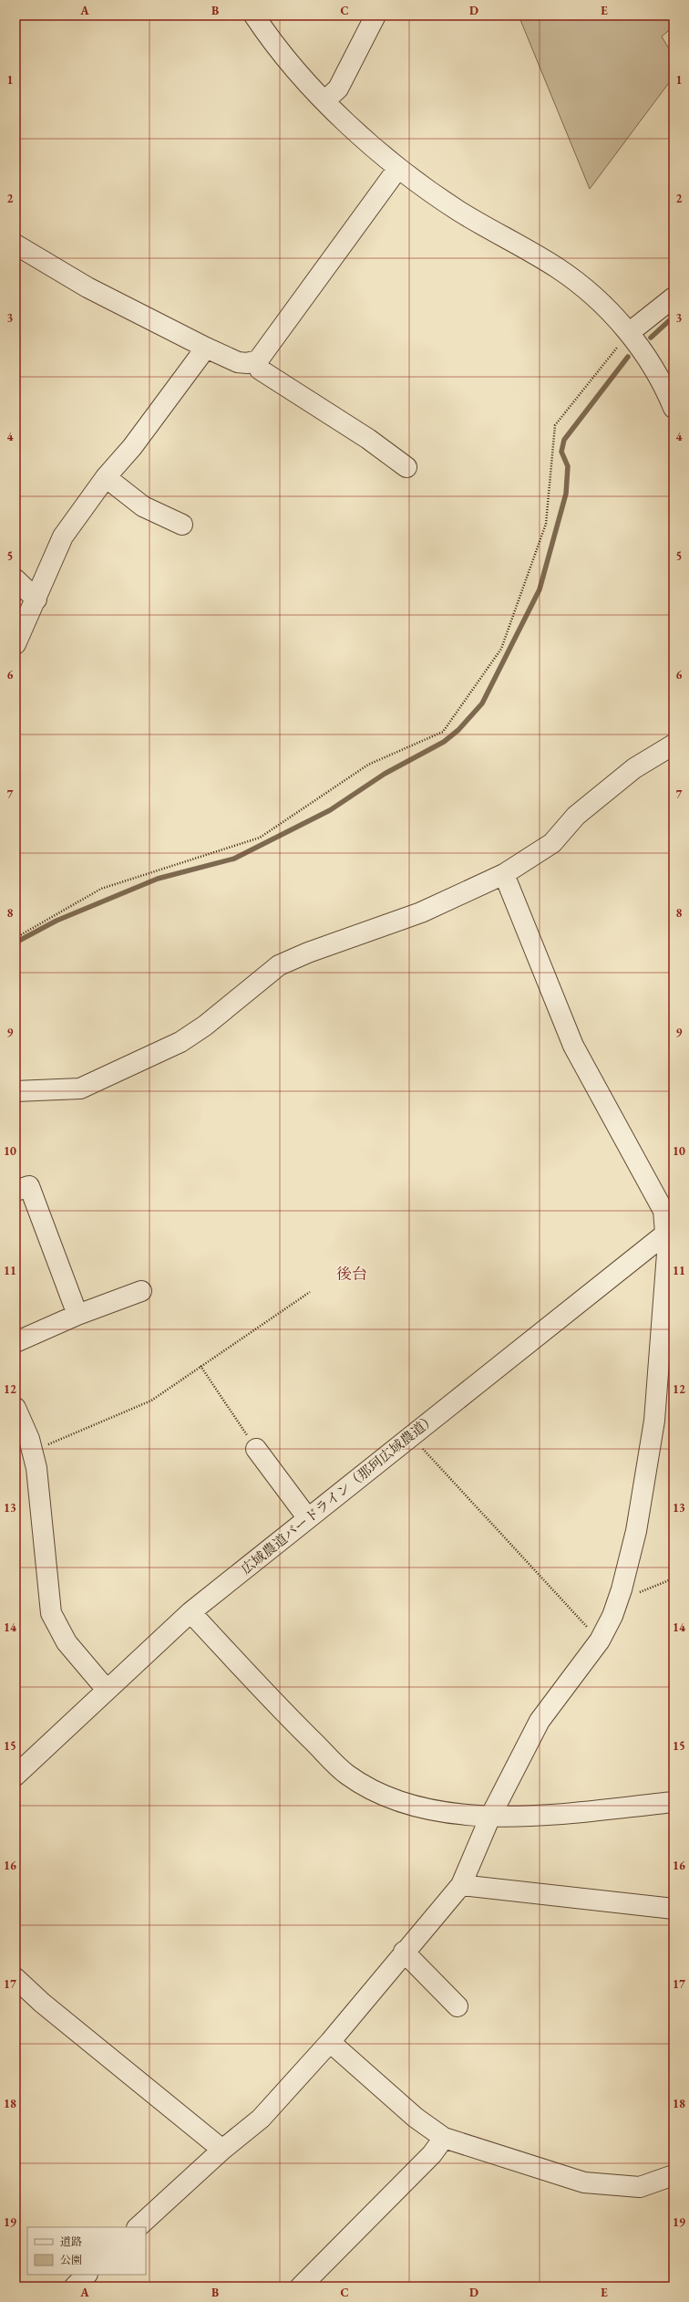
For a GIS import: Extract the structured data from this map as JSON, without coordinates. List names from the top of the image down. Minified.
{"streets":{"street":["広域農道バードライン（那珂広域農道）"]},"districts":["後台"],"legend":["道路","公園"],"grid":{"columns":["A","B","C","D","E"],"rows":["1","2","3","4","5","6","7","8","9","10","11","12","13","14","15","16","17","18","19"]}}
